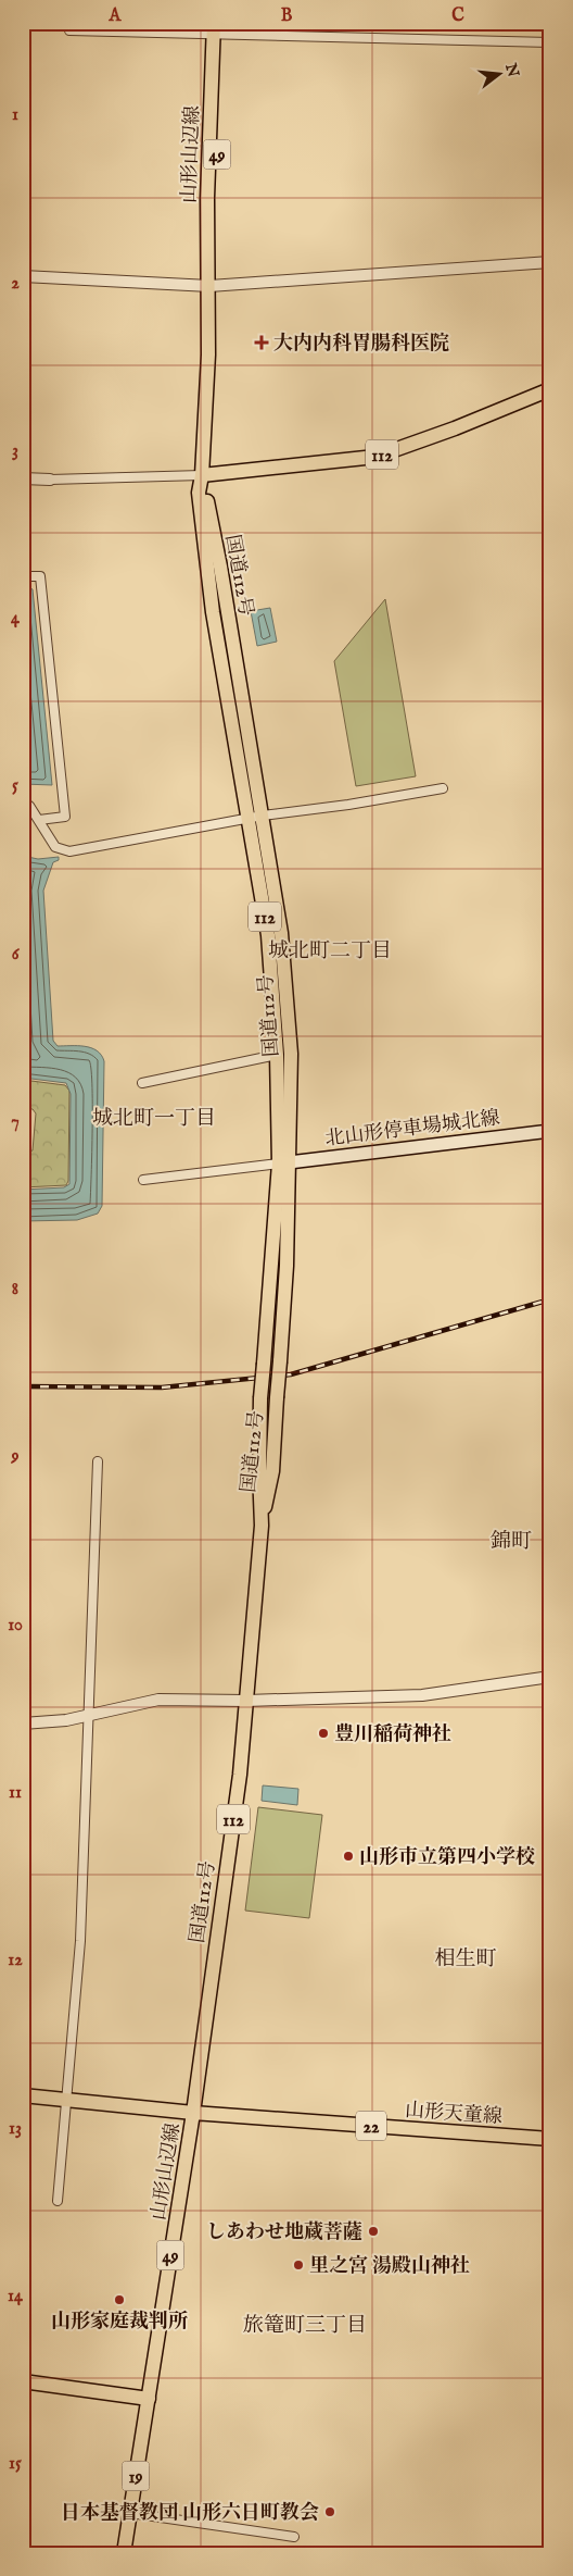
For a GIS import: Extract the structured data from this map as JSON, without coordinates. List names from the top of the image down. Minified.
{"streets":{"main road":["山形山辺線","49","112","国道112号","北山形停車場城北線","山形天童線","22","19"]},"crossings":[["山形山辺線","112"],["山形山辺線","国道112号"],["山形山辺線","山形天童線"],["山形山辺線","19"],["112","国道112号"],["国道112号","北山形停車場城北線"],["国道112号","山形天童線"]],"districts":["城北町二丁目","城北町一丁目","錦町","相生町","旅篭町三丁目"],"places":{"health":["大内内科胃腸科医院"],"other":["豊川稲荷神社","山形市立第四小学校","しあわせ地蔵菩薩","里之宮 湯殿山神社","山形家庭裁判所","日本基督教団 山形六日町教会"]},"north":"right","grid":{"columns":["A","B","C"],"rows":["1","2","3","4","5","6","7","8","9","10","11","12","13","14","15"]}}
